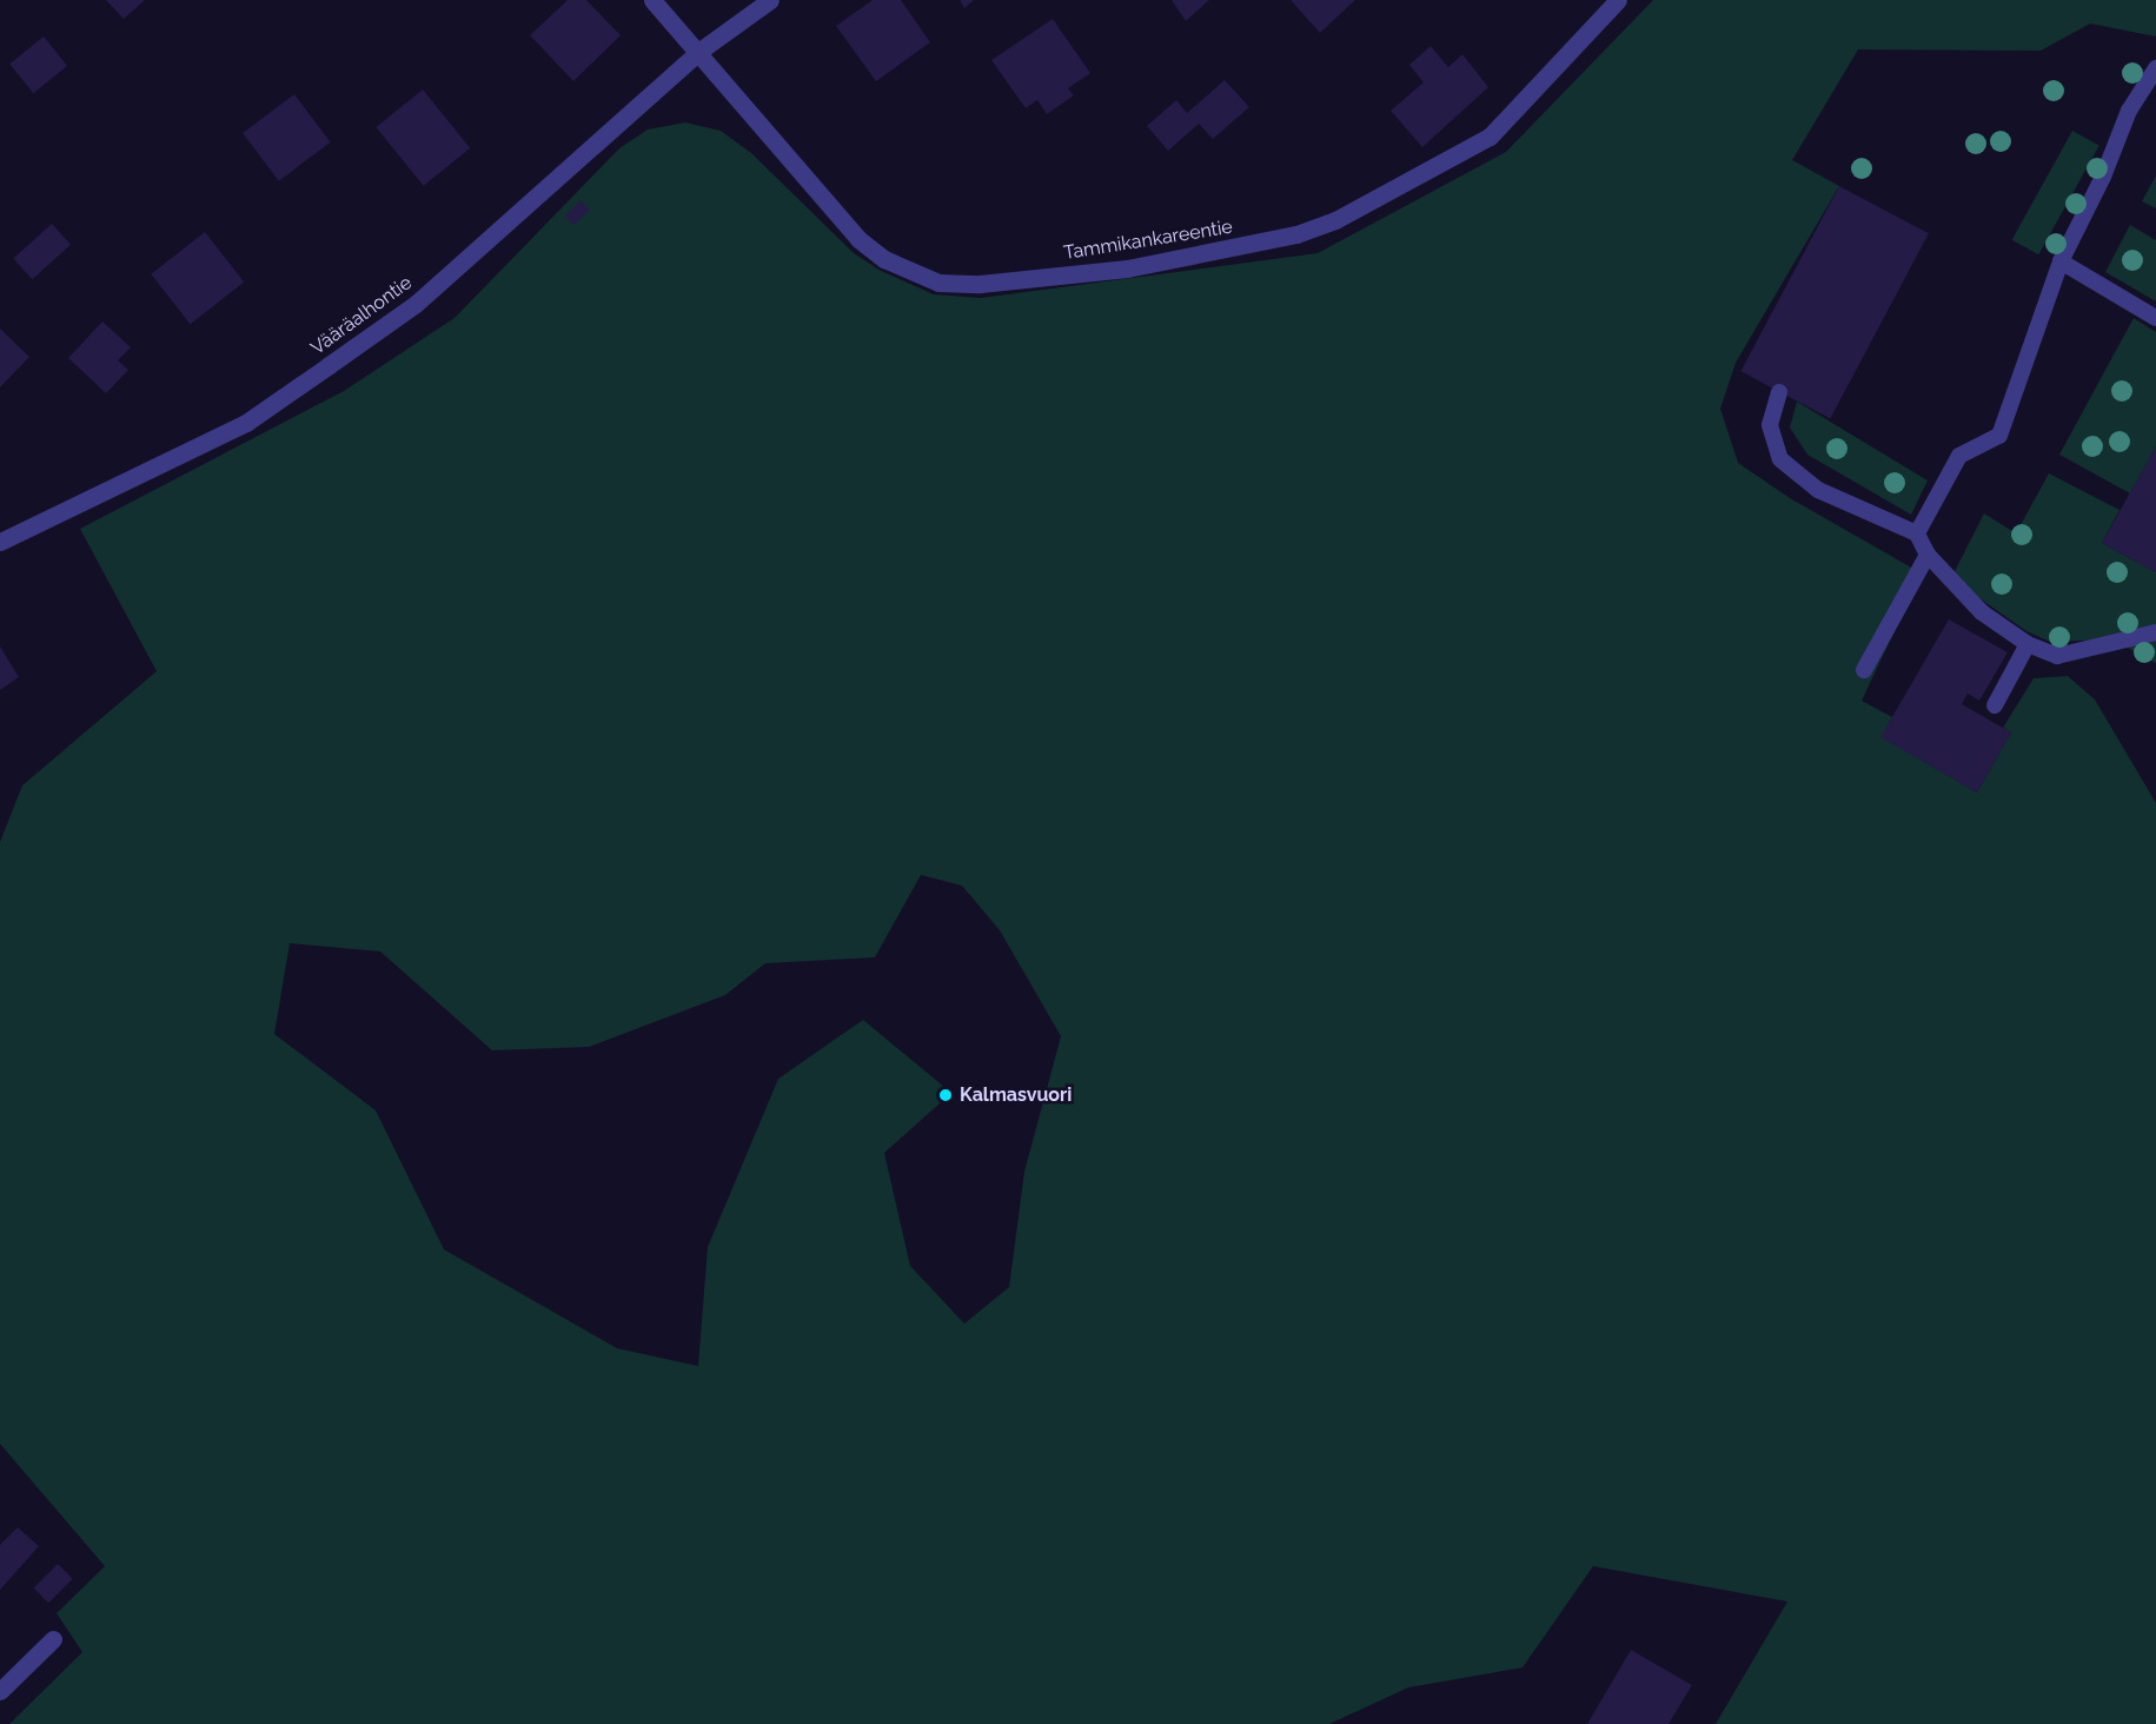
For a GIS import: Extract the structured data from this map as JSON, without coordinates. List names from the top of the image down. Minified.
{"streets":{"street":["Tammikankareentie","Vääräalhontie"]},"crossings":[["Tammikankareentie","Vääräalhontie"]],"places":["Kalmasvuori"]}
